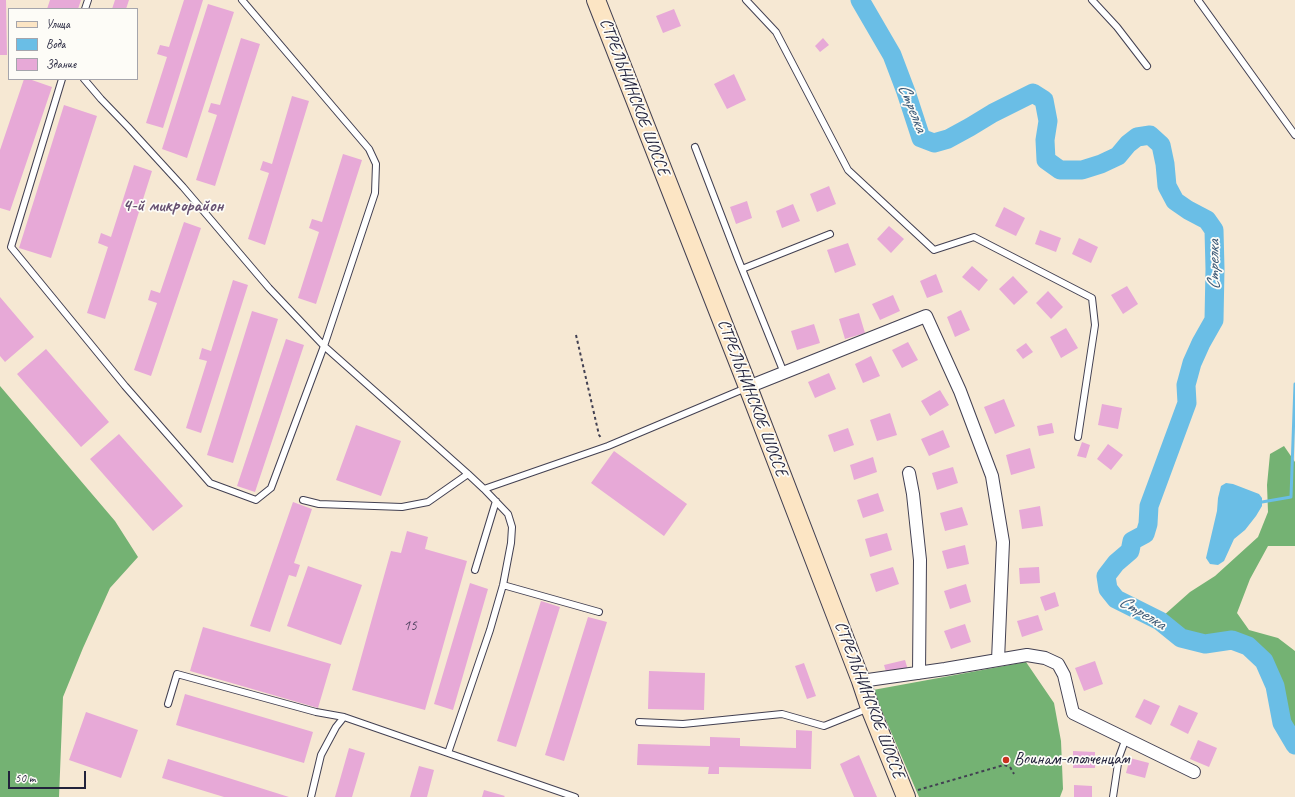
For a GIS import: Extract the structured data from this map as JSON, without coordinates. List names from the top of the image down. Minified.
{"streets":{"main road":["СТРЕЛЬНИНСКОЕ ШОССЕ"]},"districts":["4-й микрорайон"],"water":["Стрелка"],"places":["Воинам-ополченцам"],"house_numbers":["15"],"legend":["Улица","Вода","Здание"],"scale_bar":"50 m"}
